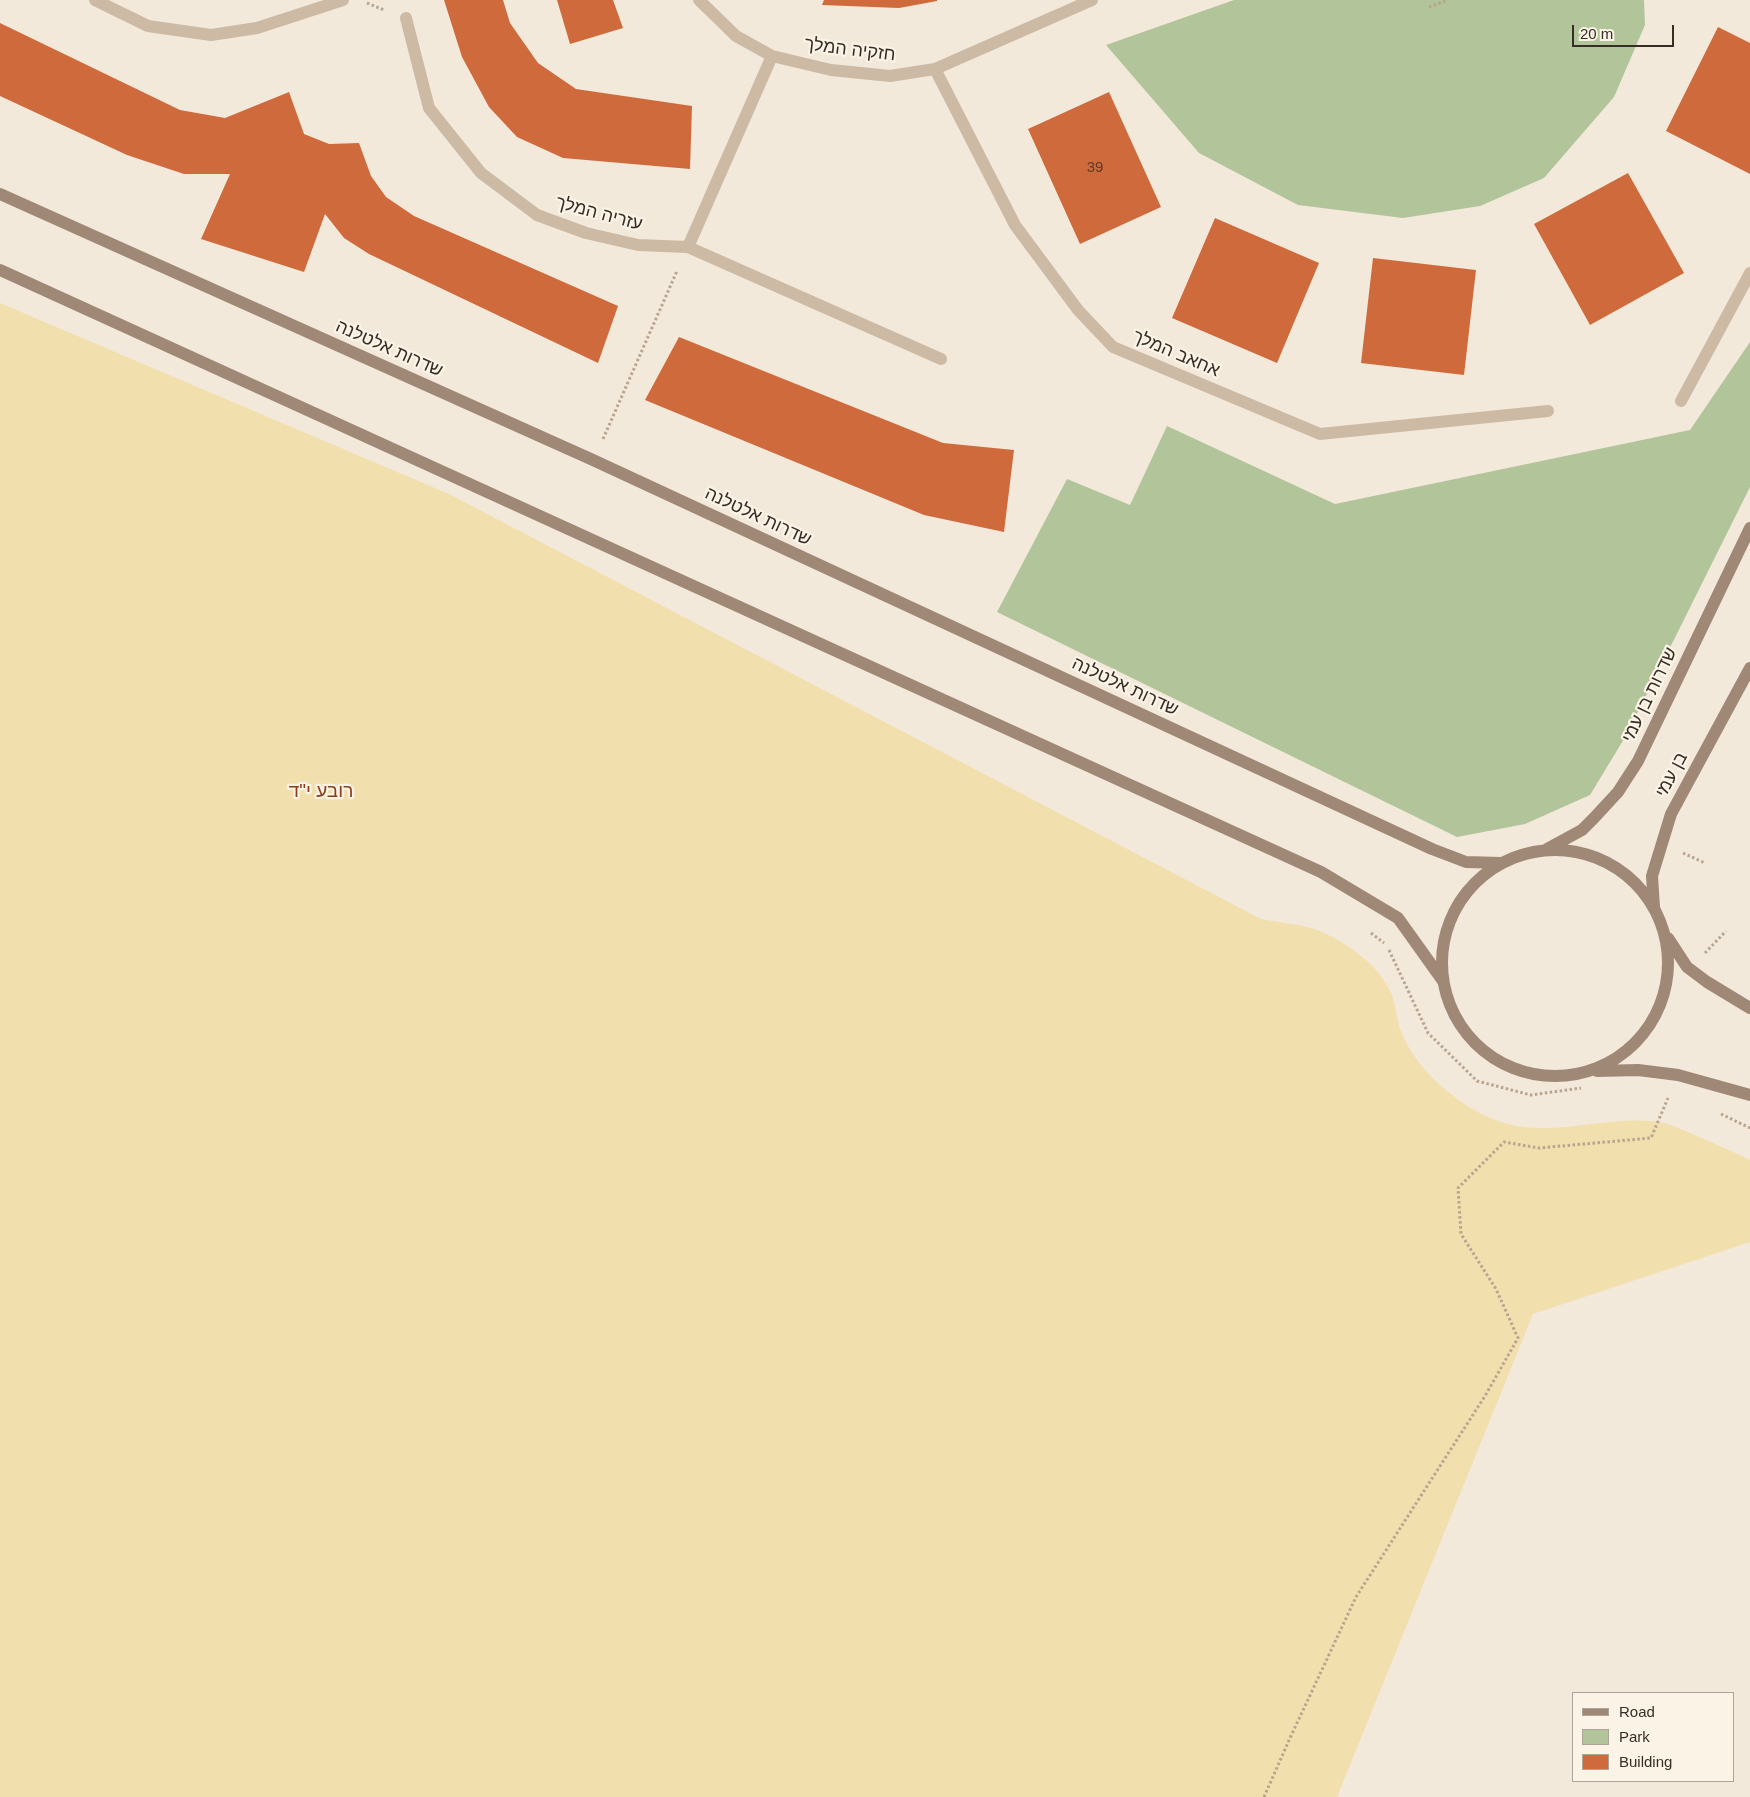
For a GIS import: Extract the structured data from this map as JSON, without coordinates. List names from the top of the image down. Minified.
{"streets":{"main road":["שדרות אלטלנה","שדרות בן עמי","בן עמי"],"street":["חזקיה המלך","עזריה המלך","אחאב המלך"]},"crossings":[["חזקיה המלך","אחאב המלך"]],"districts":["רובע י\"ד"],"house_numbers":["39"],"legend":["Road","Park","Building"],"scale_bar":"20 m"}
